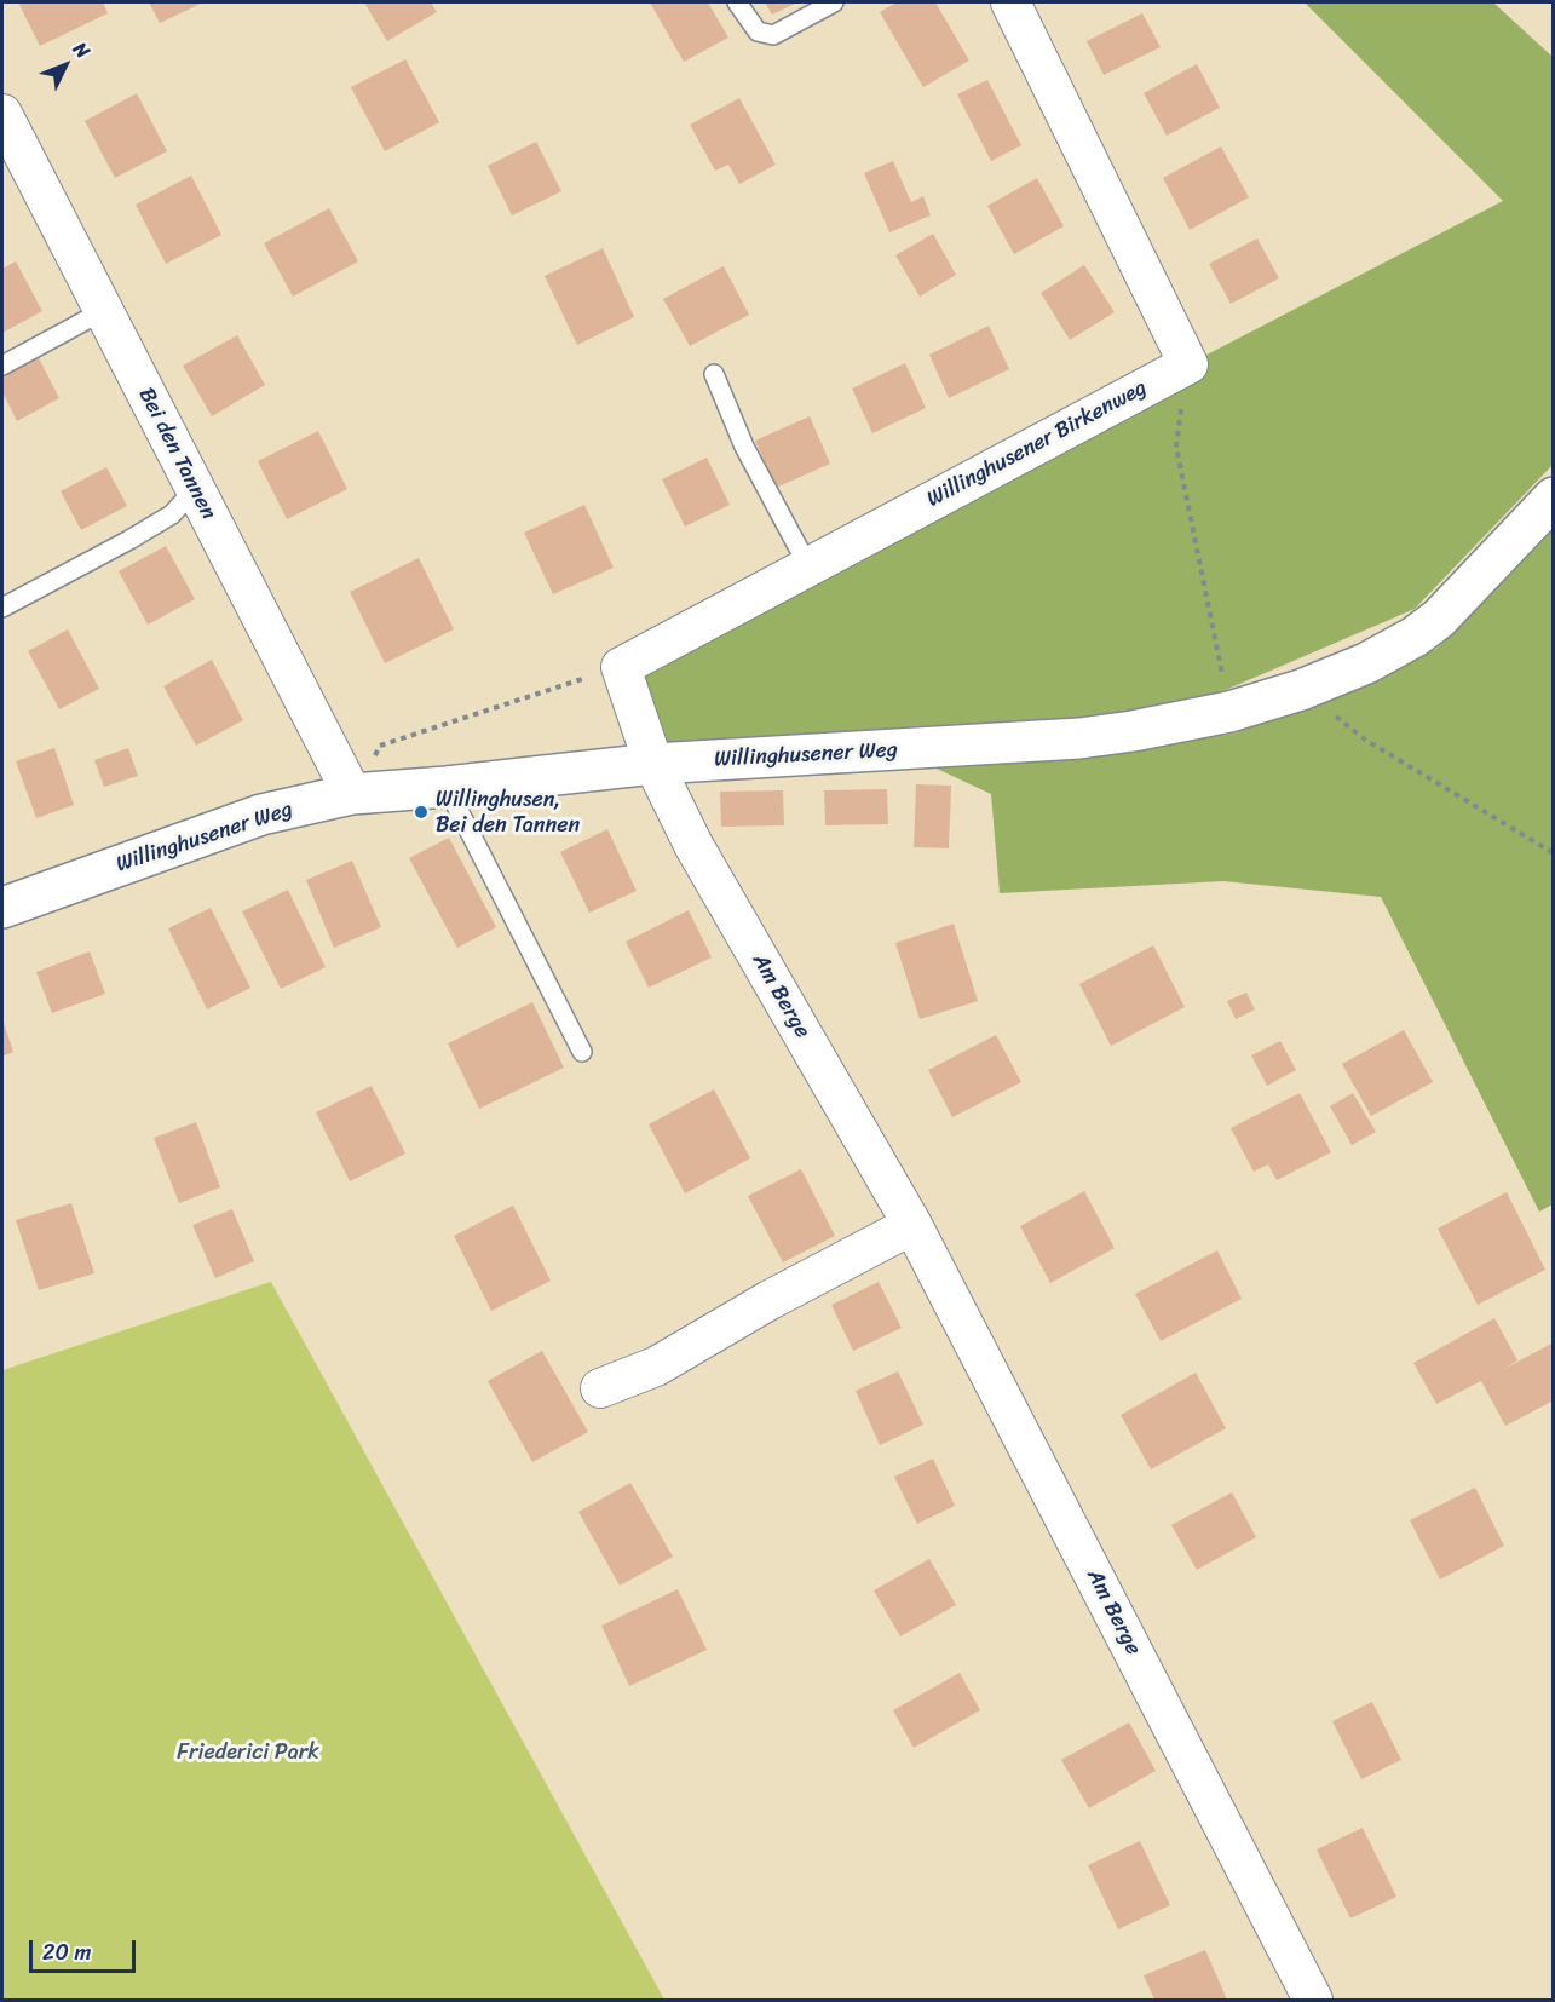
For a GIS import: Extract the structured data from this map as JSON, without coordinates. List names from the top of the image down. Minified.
{"streets":{"street":["Willinghusener Birkenweg","Bei den Tannen","Willinghusener Weg","Am Berge"]},"crossings":[["Bei den Tannen","Willinghusener Weg"],["Willinghusener Weg","Am Berge"]],"parks":["Friederici Park"],"places":["Willinghusen, Bei den Tannen"],"scale_bar":"20 m","north":"top right"}
